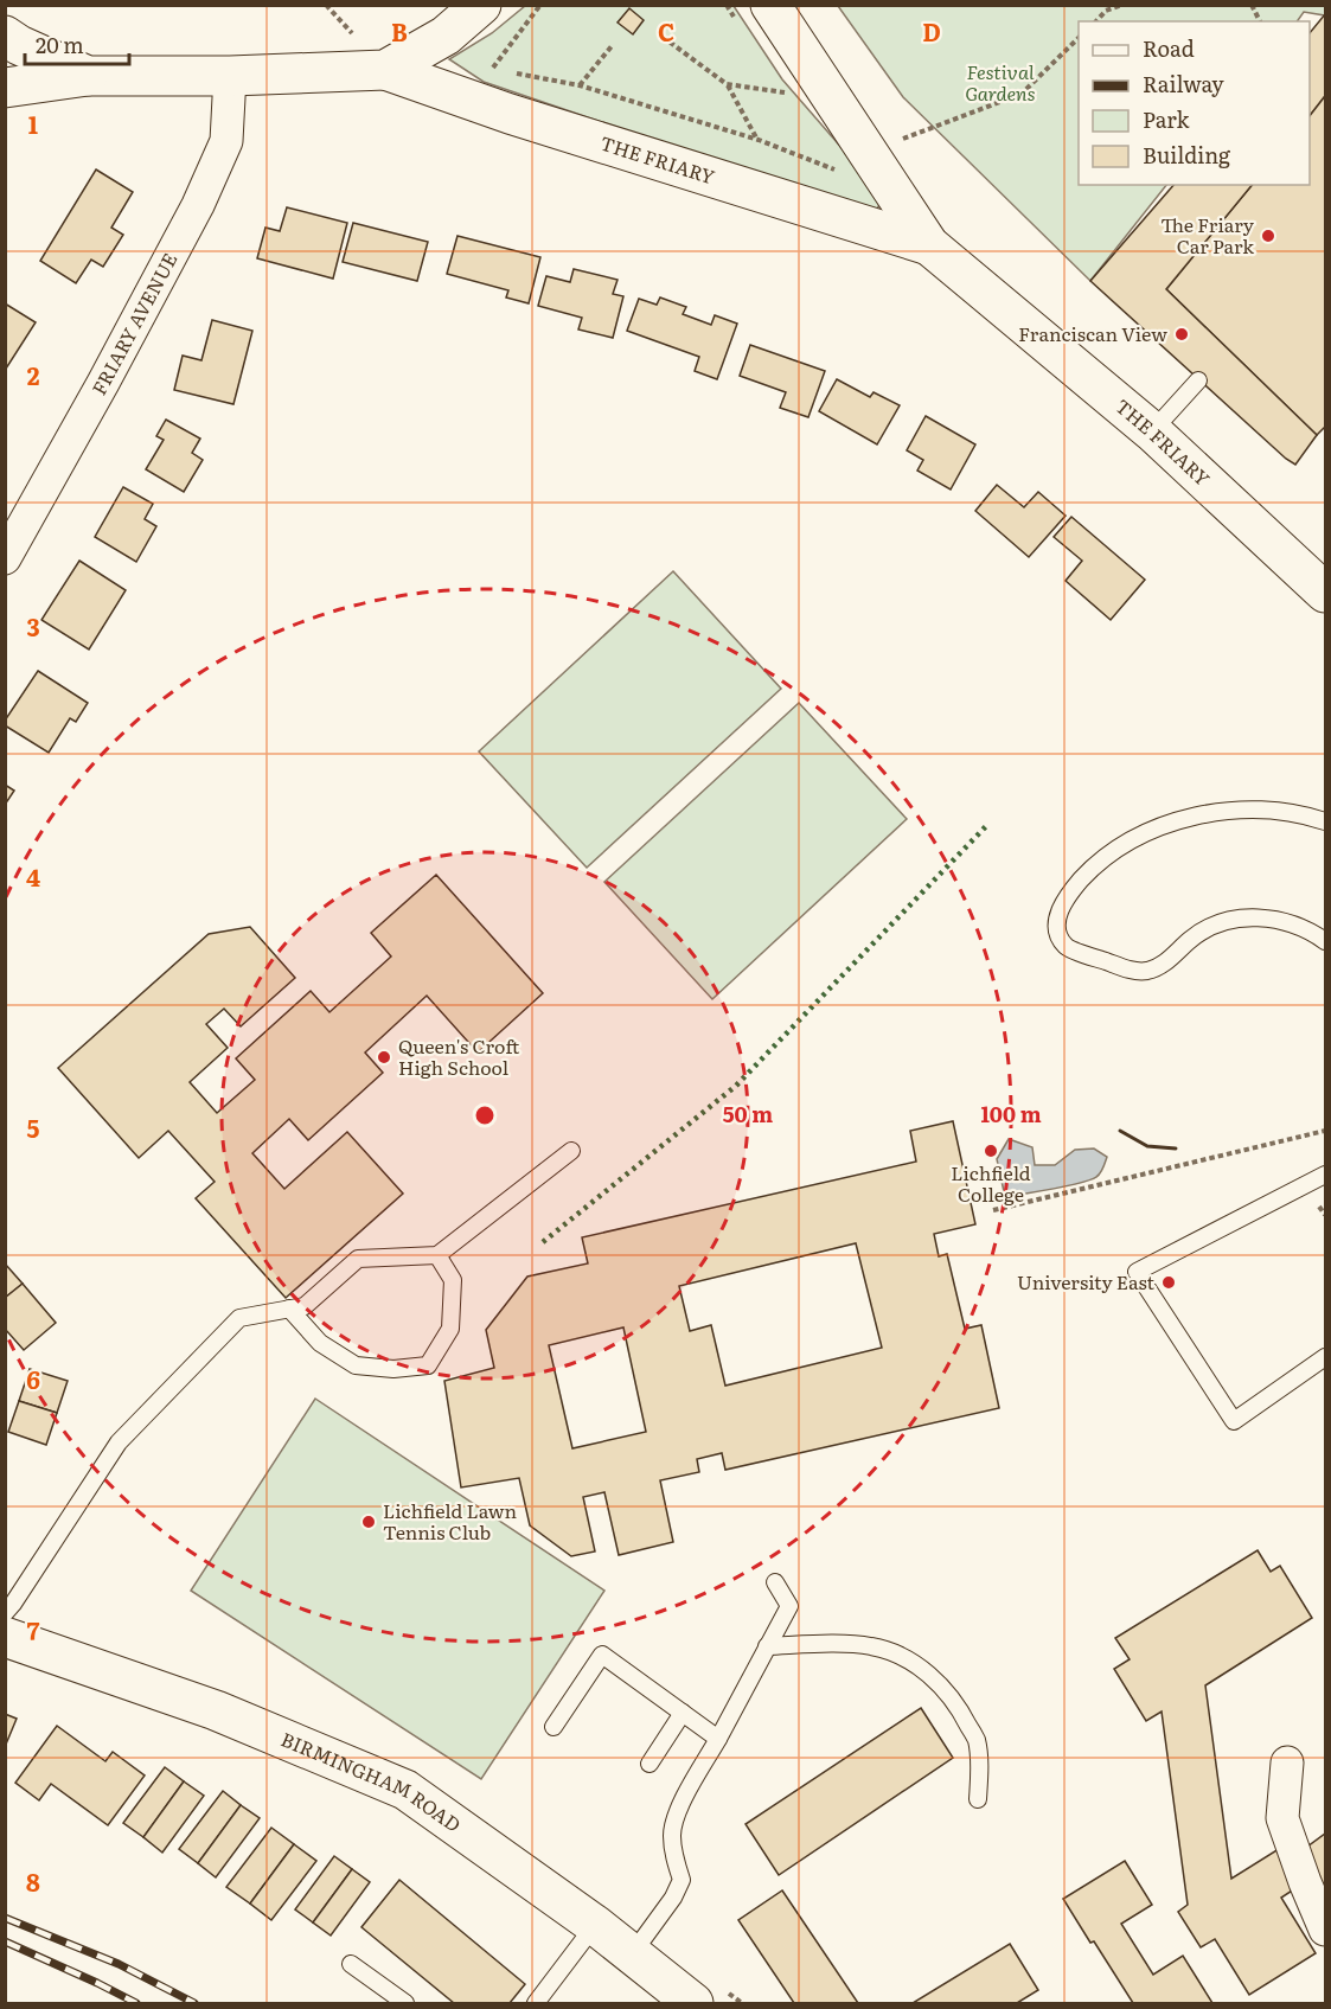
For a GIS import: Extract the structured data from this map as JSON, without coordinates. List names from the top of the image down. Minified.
{"streets":{"main road":["THE FRIARY","BIRMINGHAM ROAD"],"street":["FRIARY AVENUE"]},"crossings":[["THE FRIARY","FRIARY AVENUE"]],"parks":["Festival Gardens"],"places":["The Friary Car Park","Franciscan View","Queen's Croft High School","Lichfield College","University East","Lichfield Lawn Tennis Club"],"legend":["Road","Railway","Park","Building"],"scale_bar":"20 m","grid":{"columns":["B","C","D"],"rows":["1","2","3","4","5","6","7","8"]},"rings":["50 m","100 m"]}
